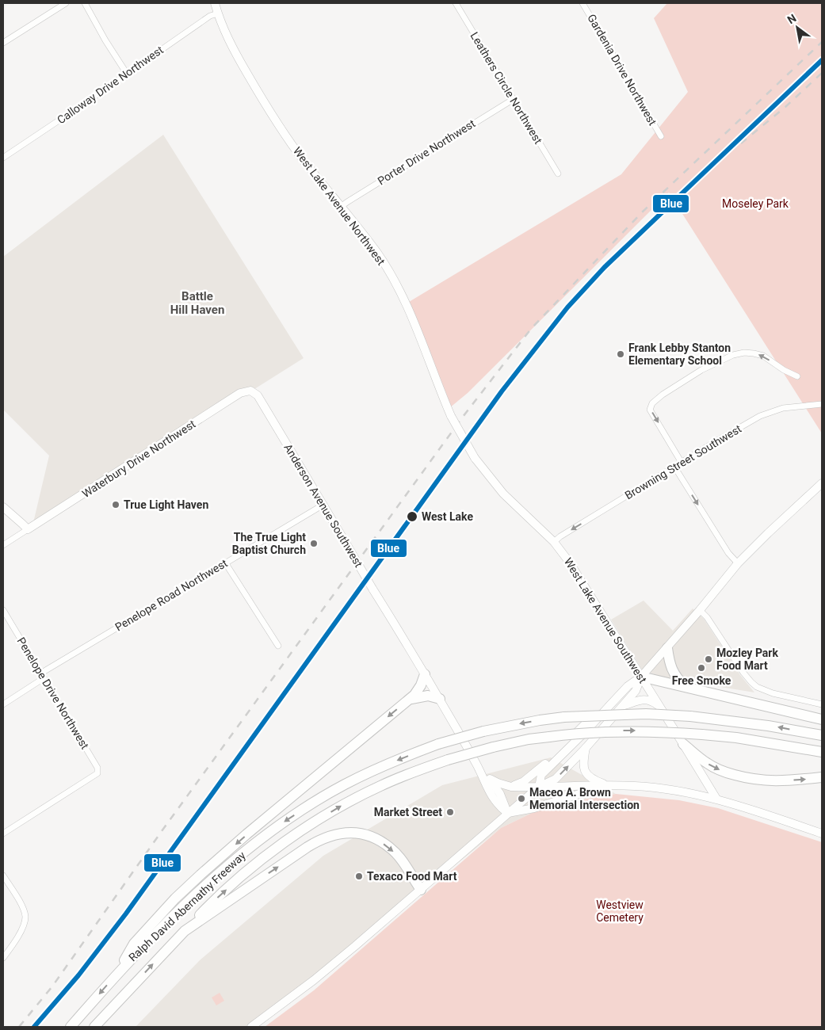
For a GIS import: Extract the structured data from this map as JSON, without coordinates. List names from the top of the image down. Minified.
{"streets":{"highway":["Ralph David Abernathy Freeway"],"main road":["West Lake Avenue Northwest","Waterbury Drive Northwest","Anderson Avenue Southwest","West Lake Avenue Southwest"],"street":["Gardenia Drive Northwest","Calloway Drive Northwest","Leathers Circle Northwest","Porter Drive Northwest","Browning Street Southwest","Penelope Road Northwest","Penelope Drive Northwest"]},"crossings":[["Calloway Drive Northwest","West Lake Avenue Northwest"],["Leathers Circle Northwest","Porter Drive Northwest"],["Porter Drive Northwest","West Lake Avenue Northwest"],["West Lake Avenue Northwest","West Lake Avenue Southwest"],["Waterbury Drive Northwest","Anderson Avenue Southwest"],["Browning Street Southwest","West Lake Avenue Southwest"],["Anderson Avenue Southwest","Penelope Road Northwest"],["Penelope Road Northwest","Penelope Drive Northwest"]],"one_way":["Browning Street Southwest"],"districts":["Battle Hill Haven"],"parks":["Moseley Park","Westview Cemetery"],"places":["Frank Lebby Stanton Elementary School","True Light Haven","West Lake","The True Light Baptist Church","Mozley Park Food Mart","Free Smoke","Maceo A. Brown Memorial Intersection","Market Street","Texaco Food Mart"],"lines":["transit line Blue"],"north":"top left"}
